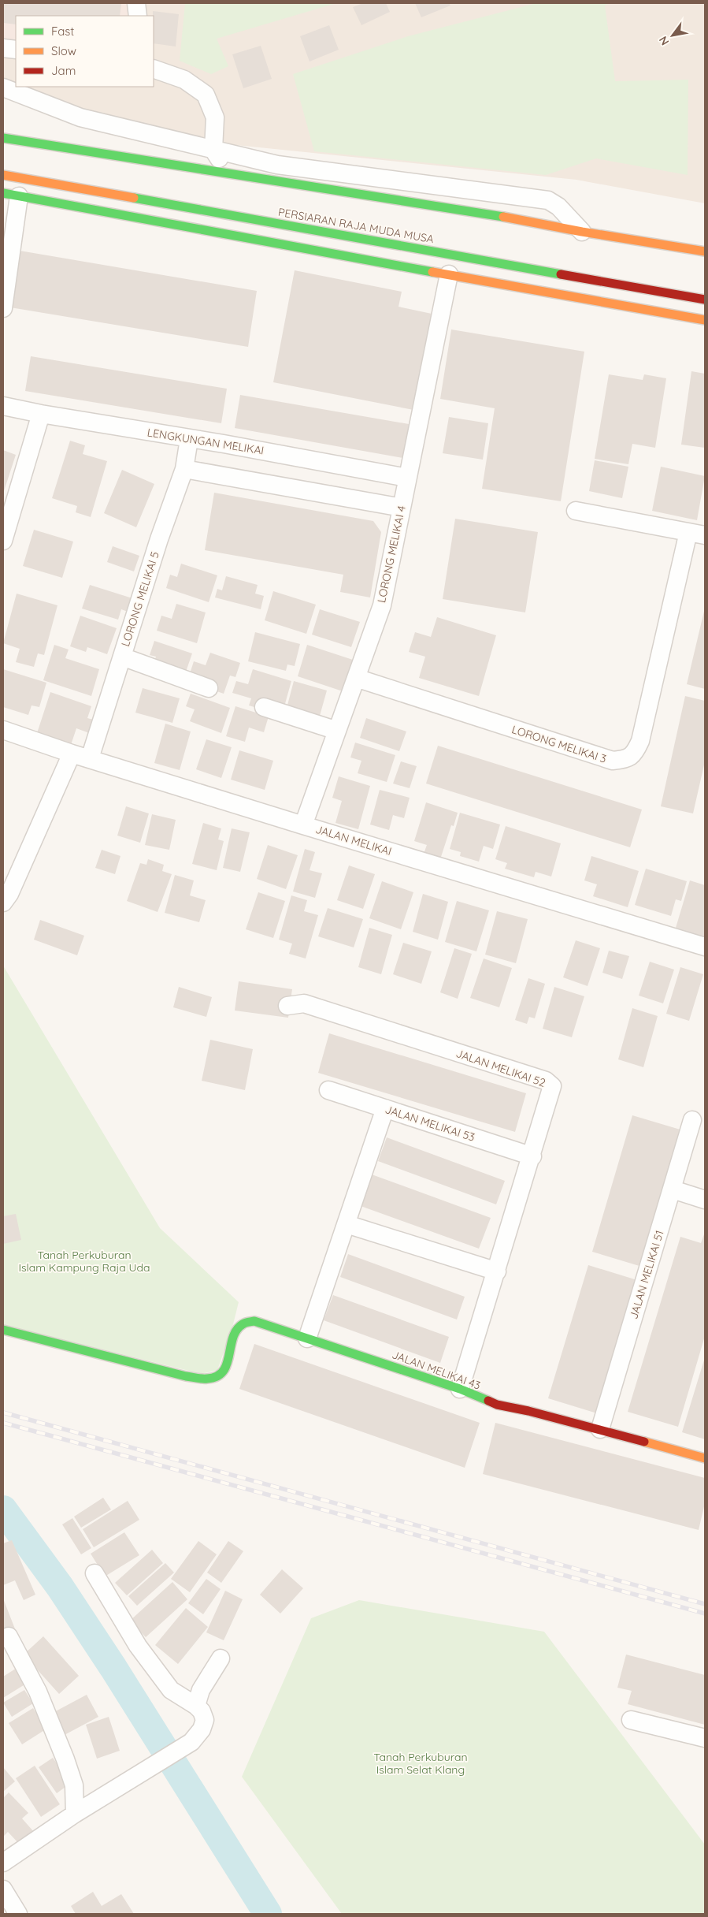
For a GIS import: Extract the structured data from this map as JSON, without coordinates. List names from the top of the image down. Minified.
{"streets":{"street":["PERSIARAN RAJA MUDA MUSA","LENGKUNGAN MELIKAI","LORONG MELIKAI 4","LORONG MELIKAI 5","LORONG MELIKAI 3","JALAN MELIKAI","JALAN MELIKAI 52","JALAN MELIKAI 53","JALAN MELIKAI 51","JALAN MELIKAI 43"]},"crossings":[["LENGKUNGAN MELIKAI","LORONG MELIKAI 4"],["LENGKUNGAN MELIKAI","LORONG MELIKAI 5"],["LORONG MELIKAI 4","LORONG MELIKAI 3"],["LORONG MELIKAI 4","JALAN MELIKAI"],["LORONG MELIKAI 5","JALAN MELIKAI"],["JALAN MELIKAI 52","JALAN MELIKAI 53"],["JALAN MELIKAI 52","JALAN MELIKAI 43"],["JALAN MELIKAI 51","JALAN MELIKAI 43"]],"parks":["Tanah Perkuburan Islam Kampung Raja Uda","Tanah Perkuburan Islam Selat Klang"],"legend":["Fast","Slow","Jam"],"north":"bottom left"}
